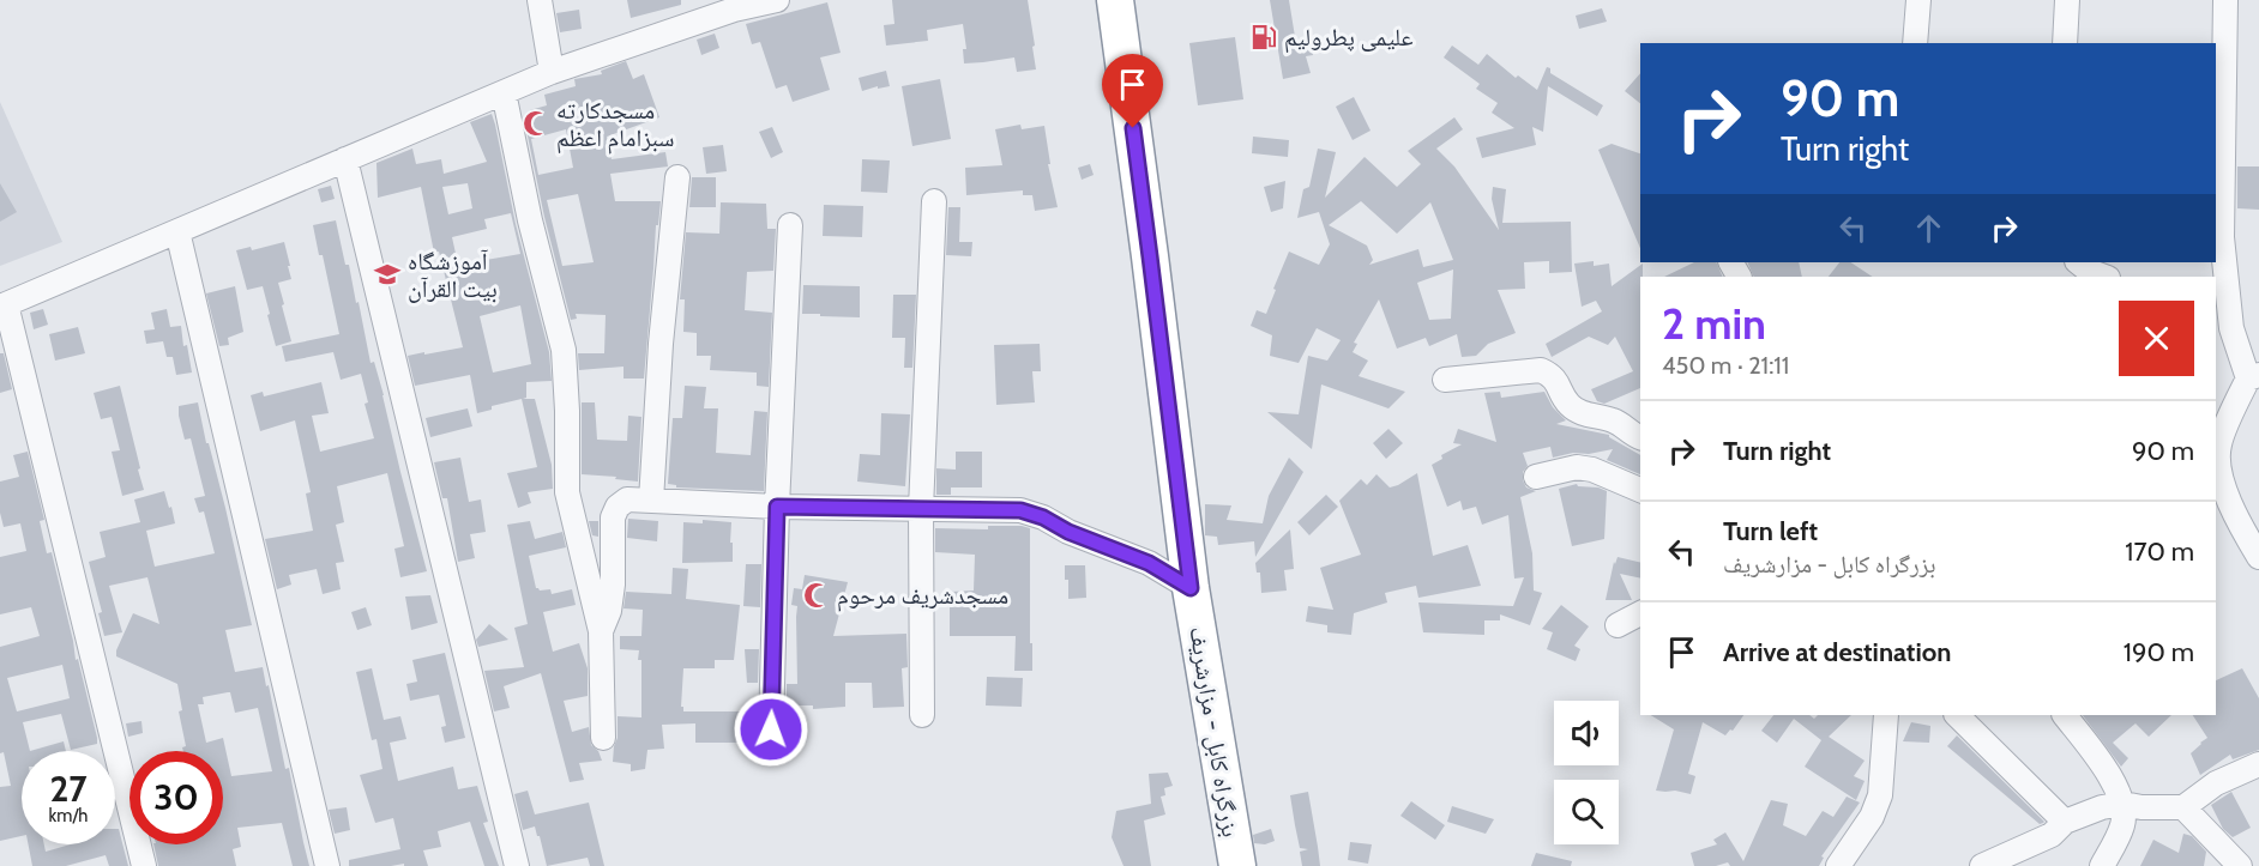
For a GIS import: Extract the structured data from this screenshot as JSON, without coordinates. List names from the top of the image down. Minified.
{"streets":{"highway":["بزرگراه کابل - مزارشریف"]},"places":{"fuel station":["علیمی پطرولیم"],"mosque":["مسجدکارته سبزامام اعظم","مسجدشریف مرحوم"],"school or university":["آموزشگاه بیت القرآن"]},"page":{"turn":["90 m","Turn right"],"heading":["2 min","450 m · 21:11"],"list":[{"name":"Turn right","value":"90 m"},{"name":"Turn left","note":"بزرگراه کابل - مزارشریف","value":"170 m"},{"name":"Arrive at destination","value":"190 m"}],"speed":"27 km/h","limit":"30"}}
